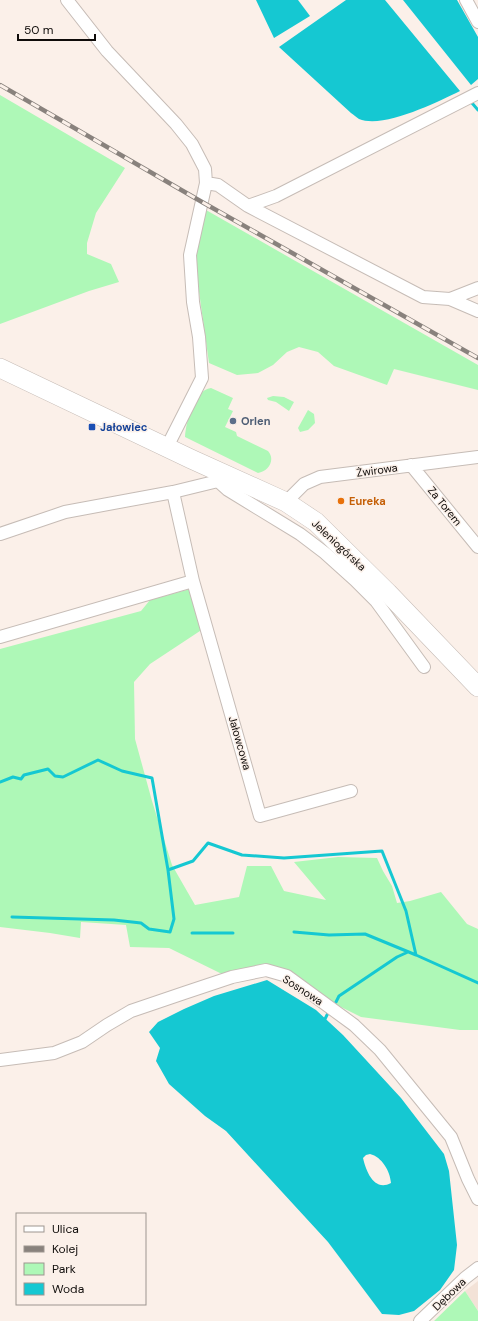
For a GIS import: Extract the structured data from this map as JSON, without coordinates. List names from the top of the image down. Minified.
{"streets":{"main road":["Jeleniogórska"],"street":["Żwirowa","Za Torem","Jałowcowa","Sosnowa","Dębowa"]},"crossings":[["Żwirowa","Za Torem"],["Żwirowa","Jeleniogórska"]],"places":{"other":["Orlen","Eureka"],"transit":["Jałowiec"]},"legend":["Ulica","Kolej","Park","Woda"],"scale_bar":"50 m"}
